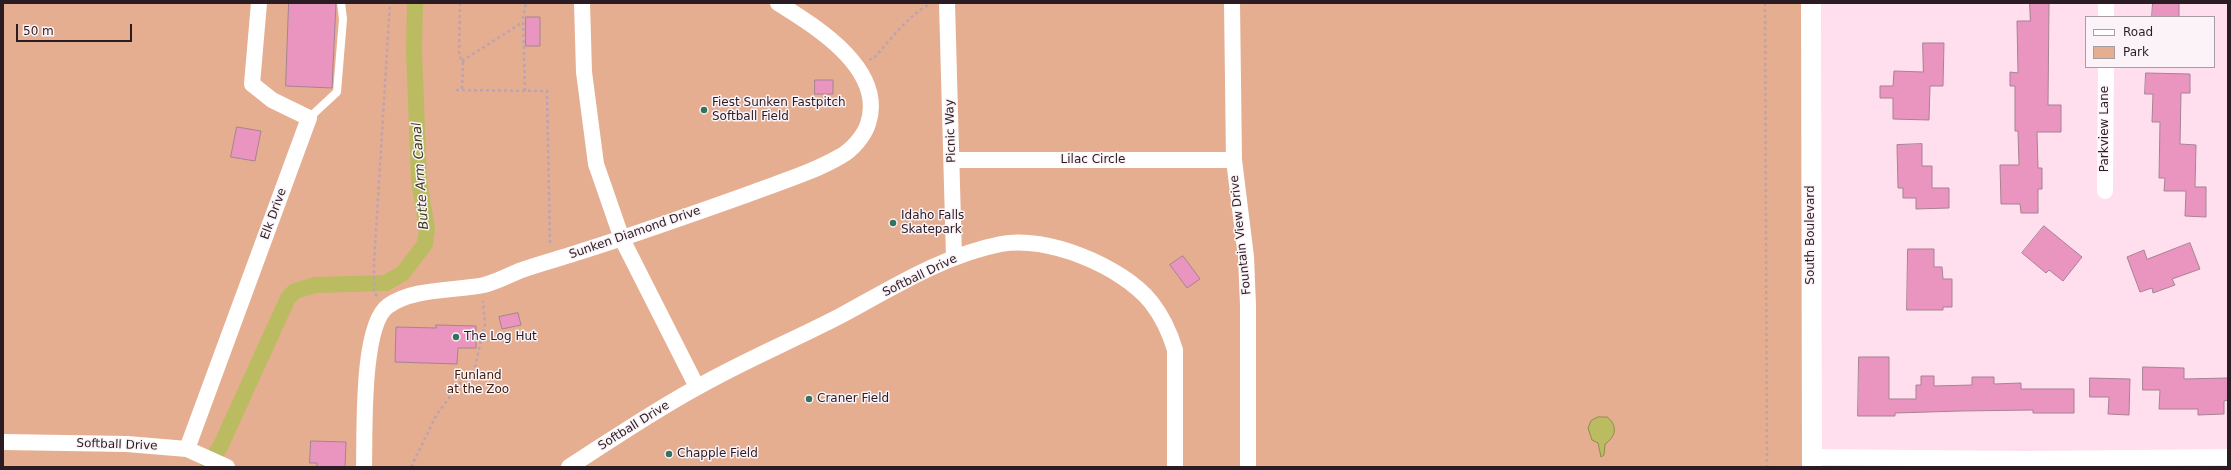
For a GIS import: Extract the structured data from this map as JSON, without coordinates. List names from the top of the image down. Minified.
{"streets":{"street":["Parkview Lane","Picnic Way","Lilac Circle","Elk Drive","Sunken Diamond Drive","Fountain View Drive","South Boulevard","Softball Drive"]},"crossings":[["Picnic Way","Lilac Circle"],["Picnic Way","Softball Drive"],["Lilac Circle","Fountain View Drive"],["Elk Drive","Softball Drive"]],"water":["Butte Arm Canal"],"parks":["Funland at the Zoo"],"places":["Fiest Sunken Fastpitch Softball Field","Idaho Falls Skatepark","The Log Hut","Craner Field","Chapple Field"],"legend":["Road","Park"],"scale_bar":"50 m"}
